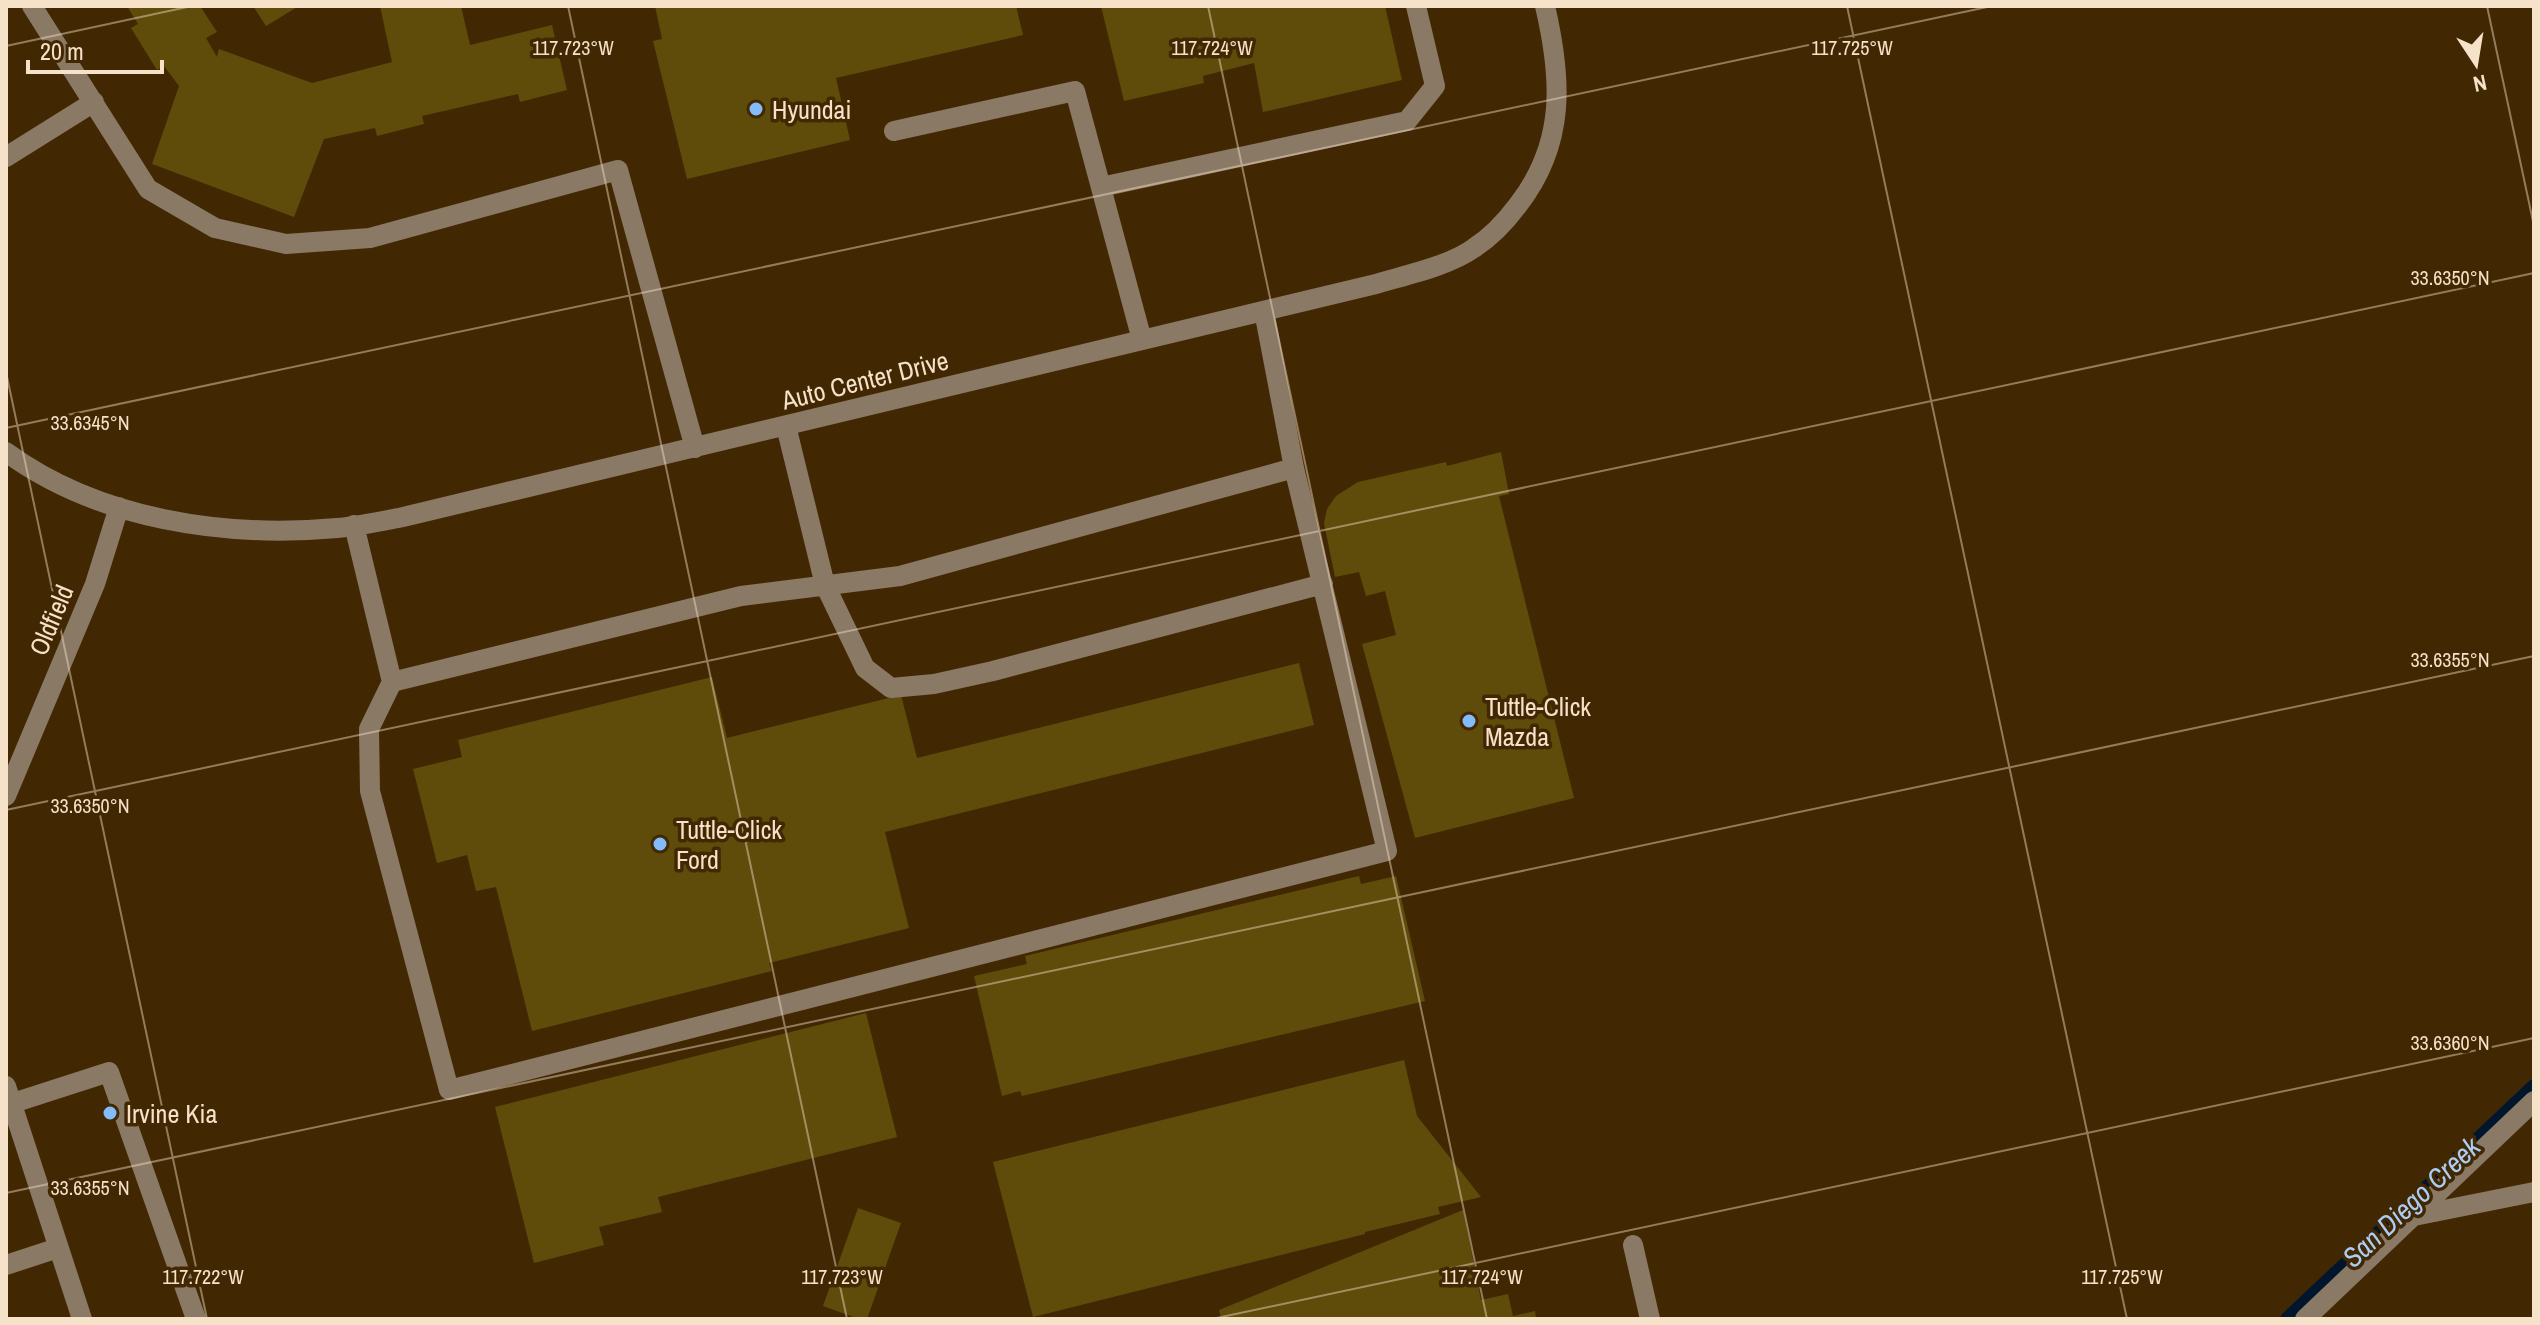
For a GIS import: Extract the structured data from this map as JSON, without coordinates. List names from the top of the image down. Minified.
{"streets":{"street":["Auto Center Drive","Oldfield"]},"crossings":[["Auto Center Drive","Oldfield"]],"water":["San Diego Creek"],"places":["Hyundai","Tuttle-Click Mazda","Tuttle-Click Ford","Irvine Kia"],"scale_bar":"20 m","north":"bottom","coordinates":["117.723°W","117.724°W","117.725°W","33.6350°N","33.6345°N","33.6355°N","33.6360°N","117.722°W"]}
